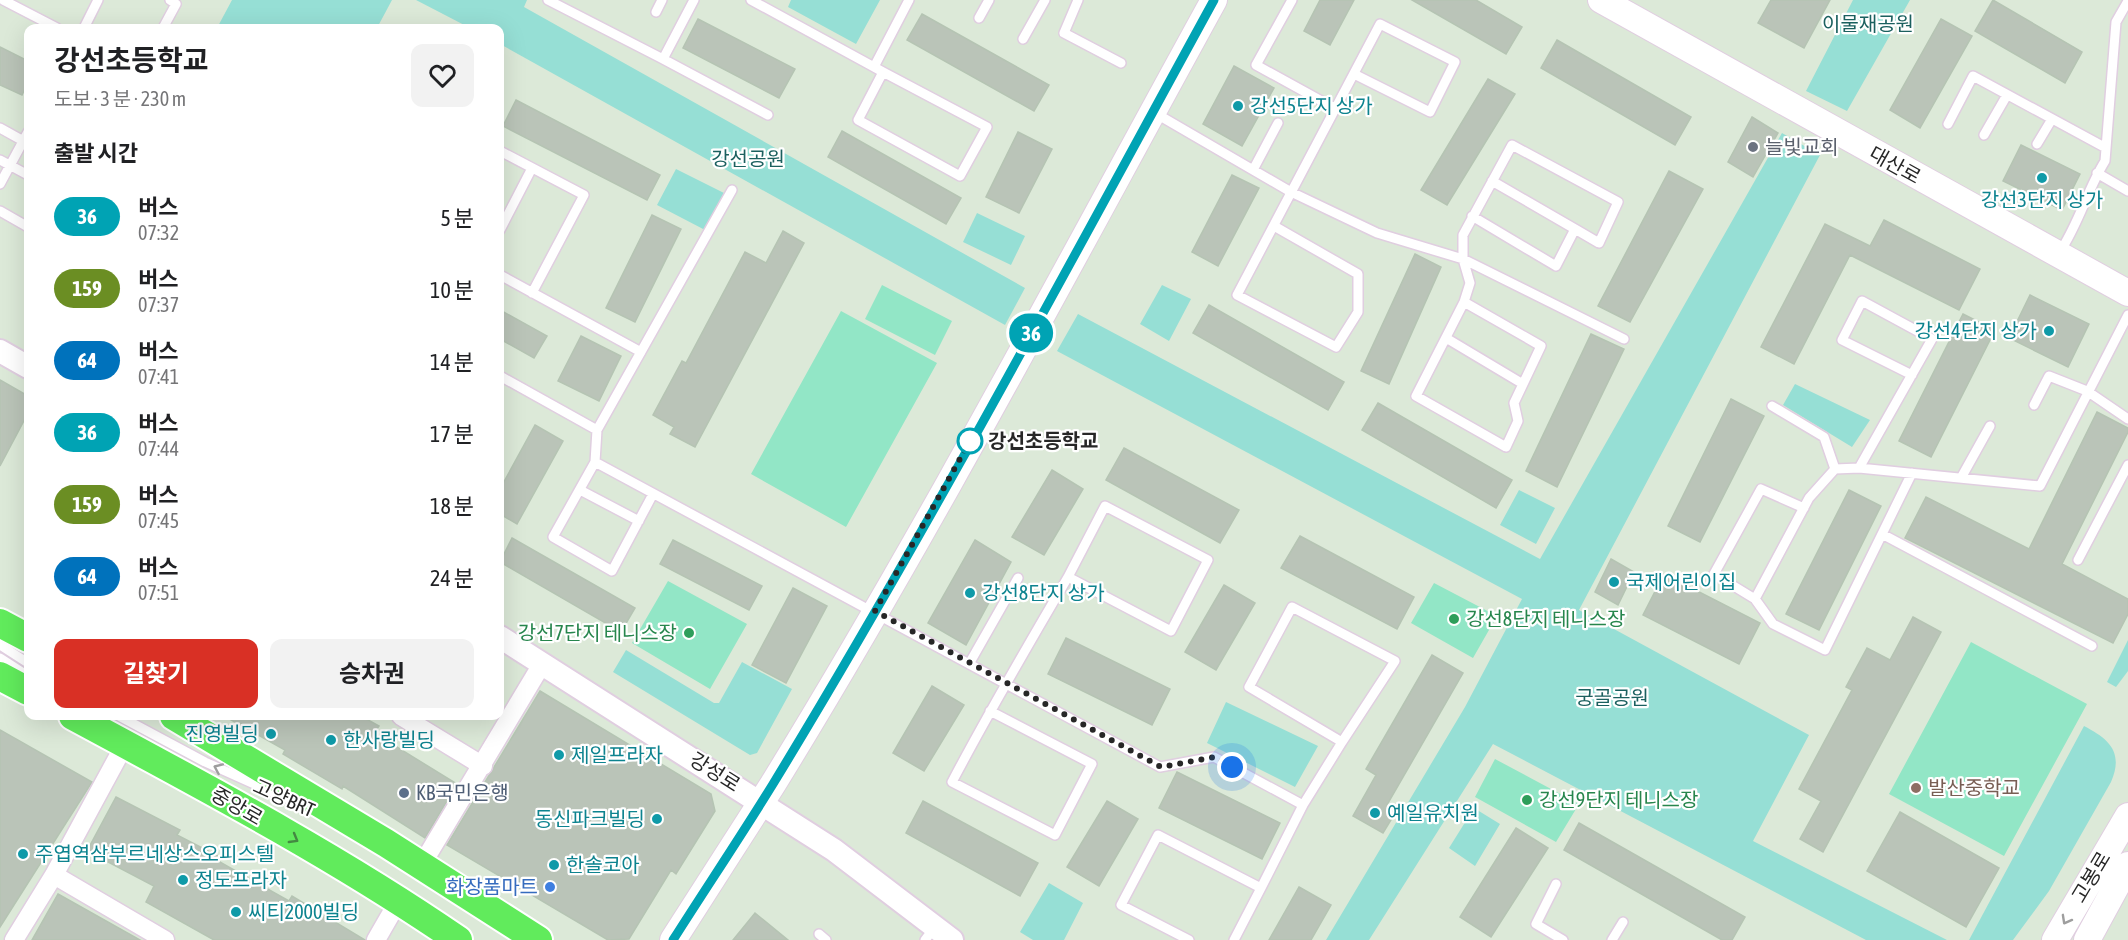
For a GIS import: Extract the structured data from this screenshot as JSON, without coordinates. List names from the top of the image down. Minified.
{"streets":{"main road":["대산로","중앙로","고봉로"],"street":["강성로"],"lane":["고양BRT"]},"parks":["이물재공원","강선공원","궁골공원"],"places":["강선5단지 상가","늘빛교회","강선3단지 상가","강선4단지 상가","강선초등학교","국제어린이집","강선8단지 상가","강선8단지 테니스장","강선7단지 테니스장","진영빌딩","한사랑빌딩","제일프라자","발산중학교","KB국민은행","강선9단지 테니스장","예일유치원","동신파크빌딩","주엽역삼부르네상스오피스텔","한솔코아","정도프라자","화장품마트","씨티2000빌딩"],"lines":["bus line 36"],"page":{"on_map":"36","heading":[["강선초등학교","도보 · 3 분 · 230 m"],"출발 시간"],"list":[{"mark":"36","name":"버스","note":"07:32","value":"5 분"},{"mark":"159","name":"버스","note":"07:37","value":"10 분"},{"mark":"64","name":"버스","note":"07:41","value":"14 분"},{"mark":"36","name":"버스","note":"07:44","value":"17 분"},{"mark":"159","name":"버스","note":"07:45","value":"18 분"},{"mark":"64","name":"버스","note":"07:51","value":"24 분"}],"buttons":["길찾기","승차권"]}}
